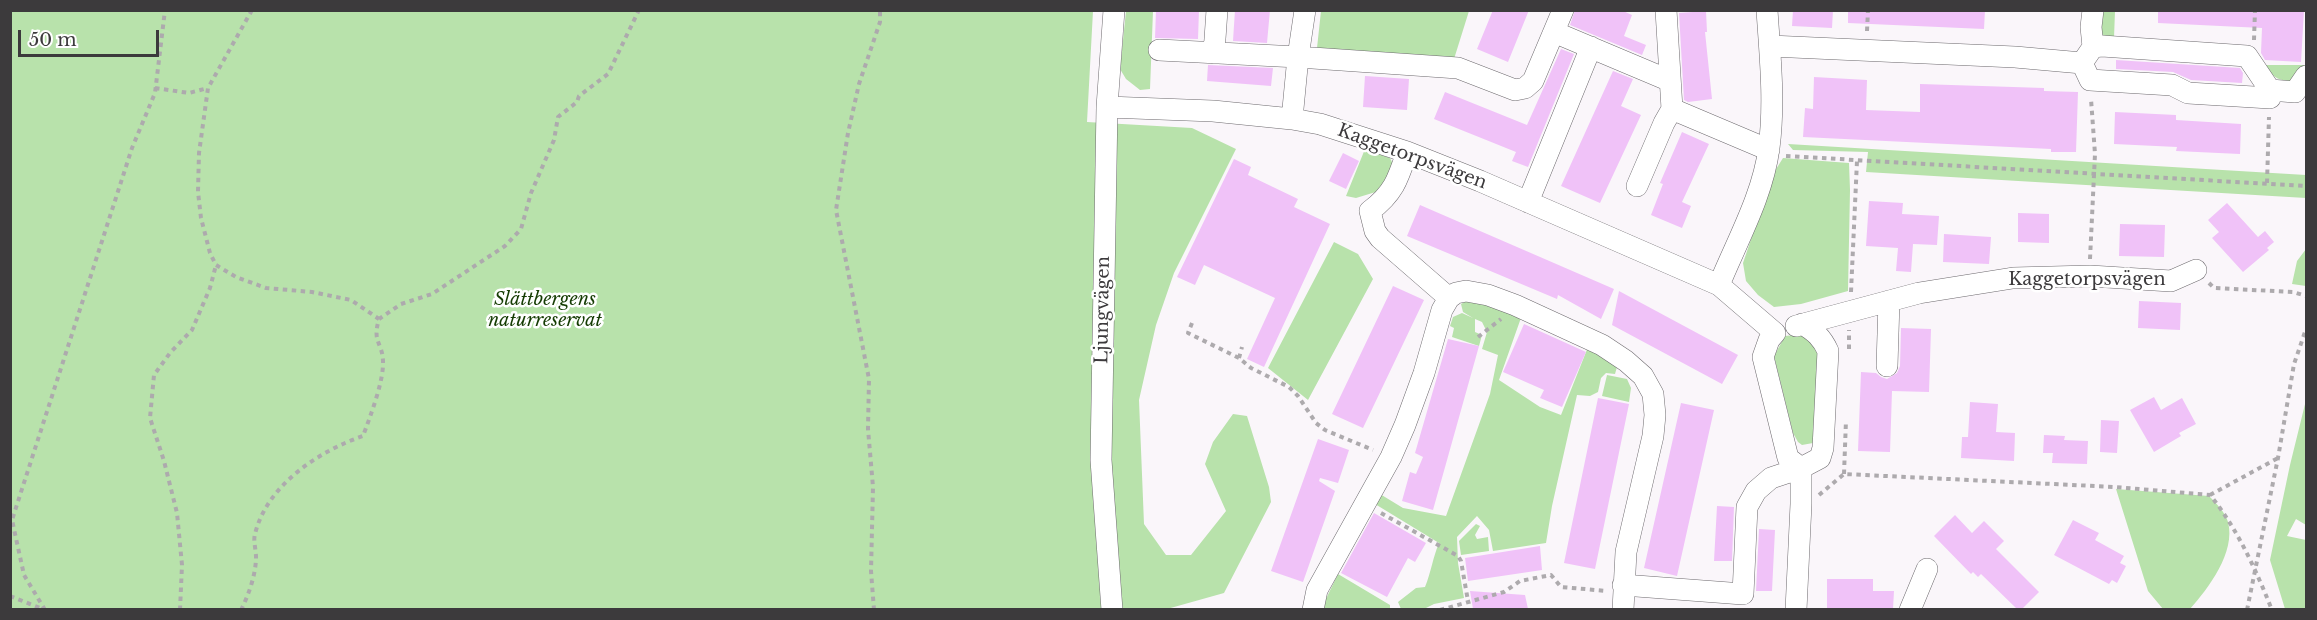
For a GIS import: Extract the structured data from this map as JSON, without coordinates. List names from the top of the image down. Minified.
{"streets":{"street":["Kaggetorpsvägen","Ljungvägen"]},"crossings":[["Kaggetorpsvägen","Ljungvägen"]],"parks":["Slättbergens naturreservat"],"scale_bar":"50 m"}
